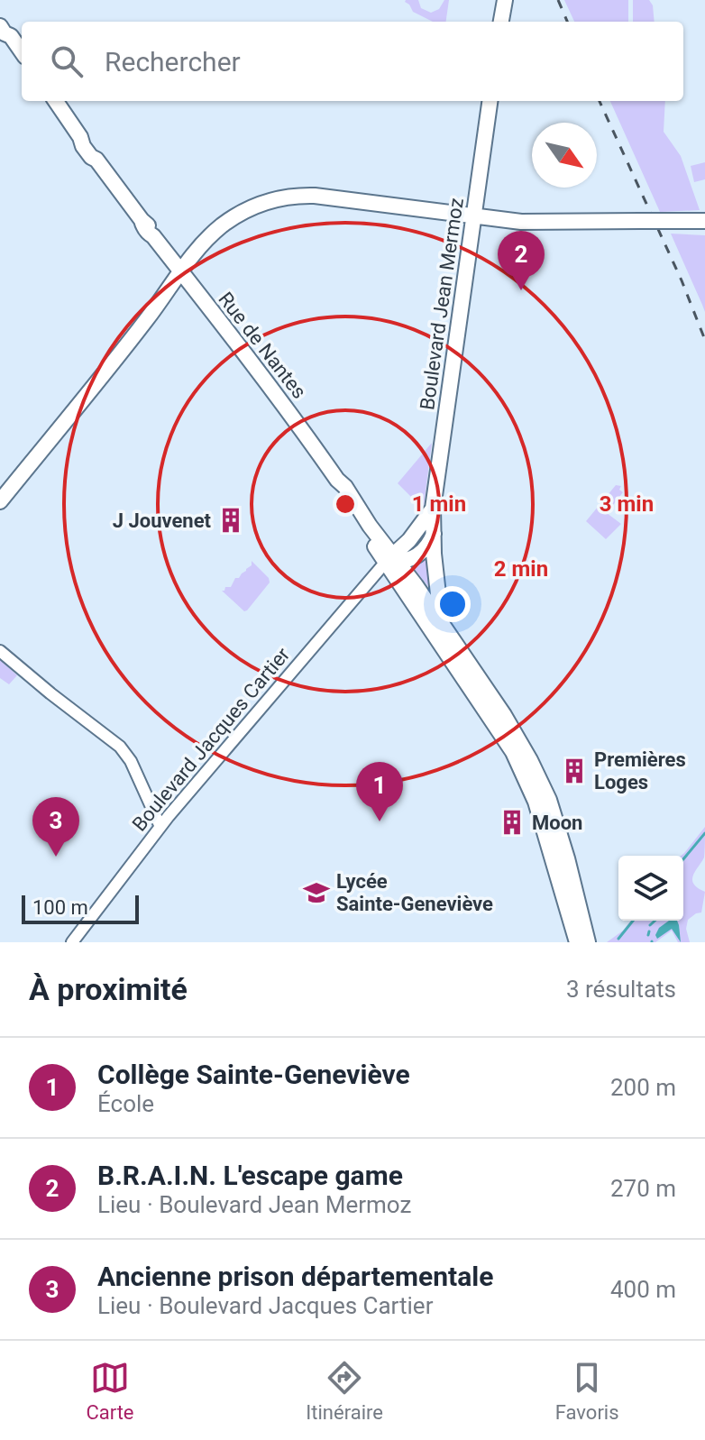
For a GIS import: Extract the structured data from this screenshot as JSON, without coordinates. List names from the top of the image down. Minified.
{"streets":{"main road":["Boulevard Jean Mermoz","Rue de Nantes"],"street":["Boulevard Jacques Cartier"]},"crossings":[["Boulevard Jean Mermoz","Rue de Nantes"],["Boulevard Jean Mermoz","Boulevard Jacques Cartier"],["Rue de Nantes","Boulevard Jacques Cartier"]],"places":{"building":["J Jouvenet","Premières Loges","Moon"],"school or university":["Lycée Sainte-Geneviève"]},"scale_bar":"100 m","north":"bottom right","page":{"search":"Rechercher","pins":["2","1","3"],"scale":"100 m","heading":["À proximité","3 résultats"],"list":[{"mark":"1","name":"Collège Sainte-Geneviève","note":"École","value":"200 m"},{"mark":"2","name":"B.R.A.I.N. L'escape game","note":"Lieu · Boulevard Jean Mermoz","value":"270 m"},{"mark":"3","name":"Ancienne prison départementale","note":"Lieu · Boulevard Jacques Cartier","value":"400 m"}],"nav":["Carte","Itinéraire","Favoris"]},"rings":["1 min","3 min","2 min"]}
